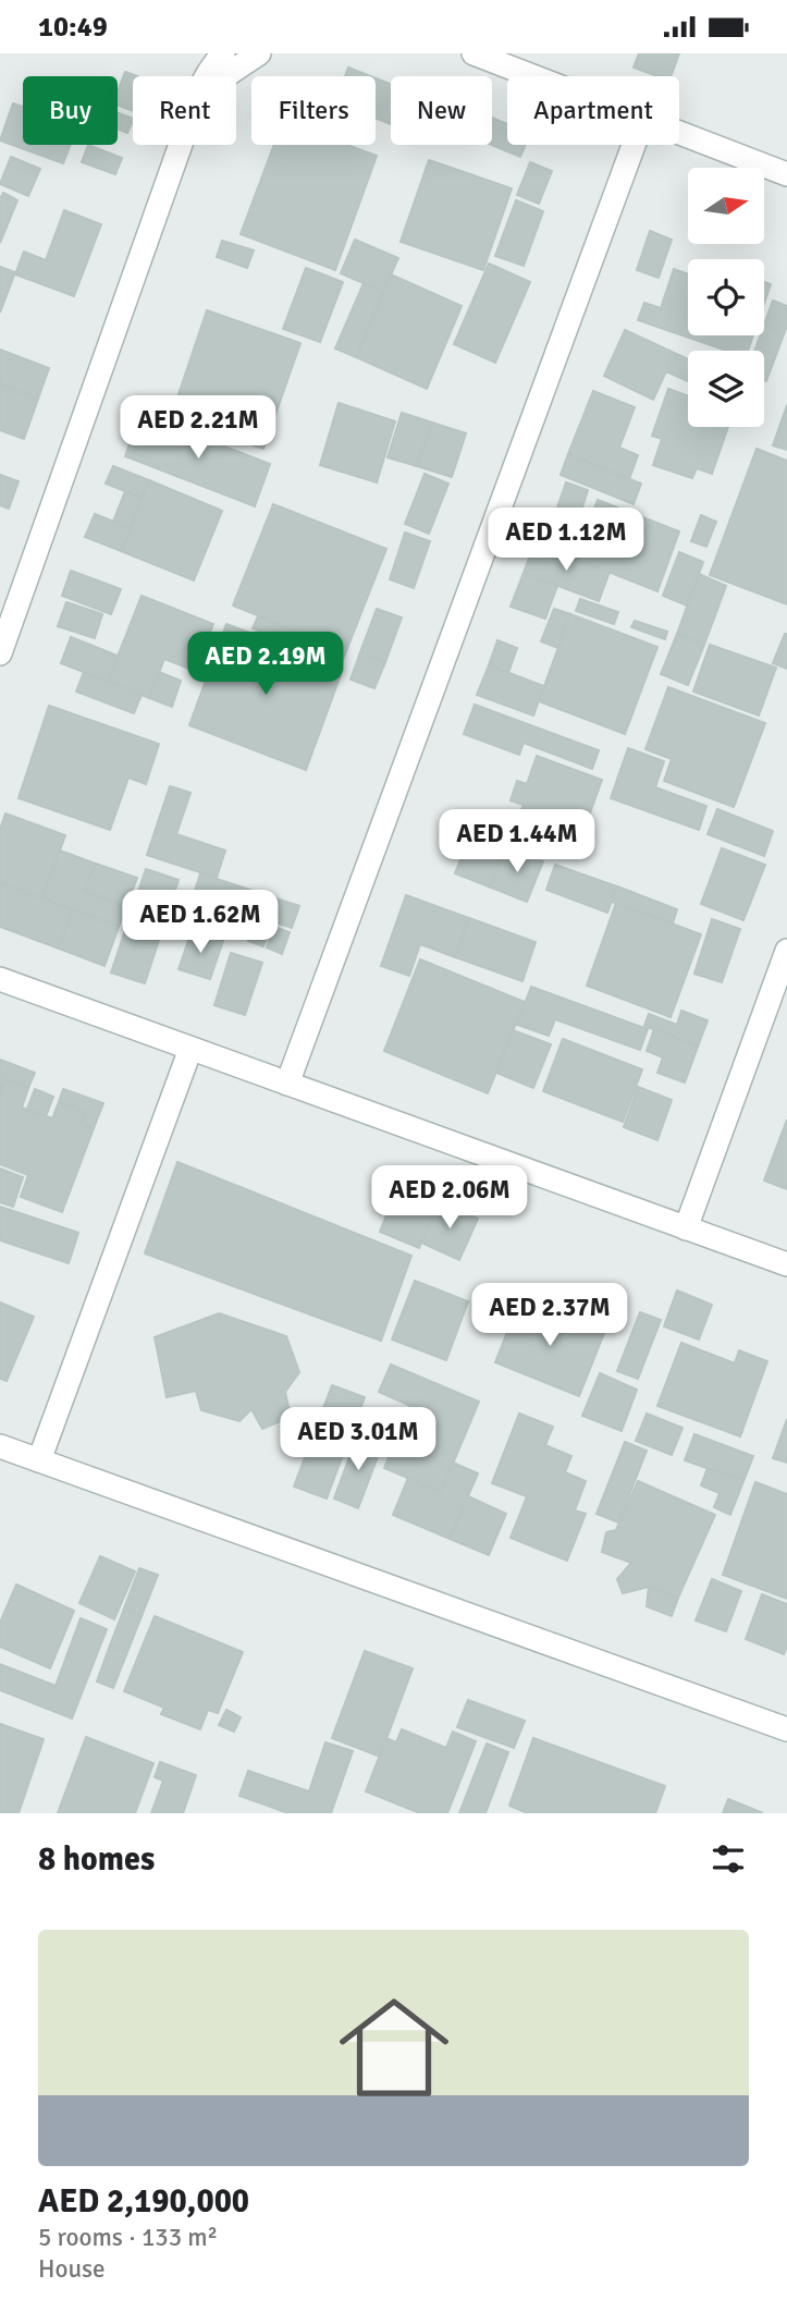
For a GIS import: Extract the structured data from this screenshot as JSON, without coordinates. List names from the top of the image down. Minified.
{"north":"right","page":{"status":"10:49","chip":["Buy","Rent","Filters","New","Apartment"],"price":["AED 2.21M","AED 1.12M","AED 2.19M","AED 1.44M","AED 1.62M","AED 2.06M","AED 2.37M","AED 3.01M"],"heading":"8 homes","list":[{"name":"AED 2,190,000","note":"5 rooms · 133 m² · House"}]}}
